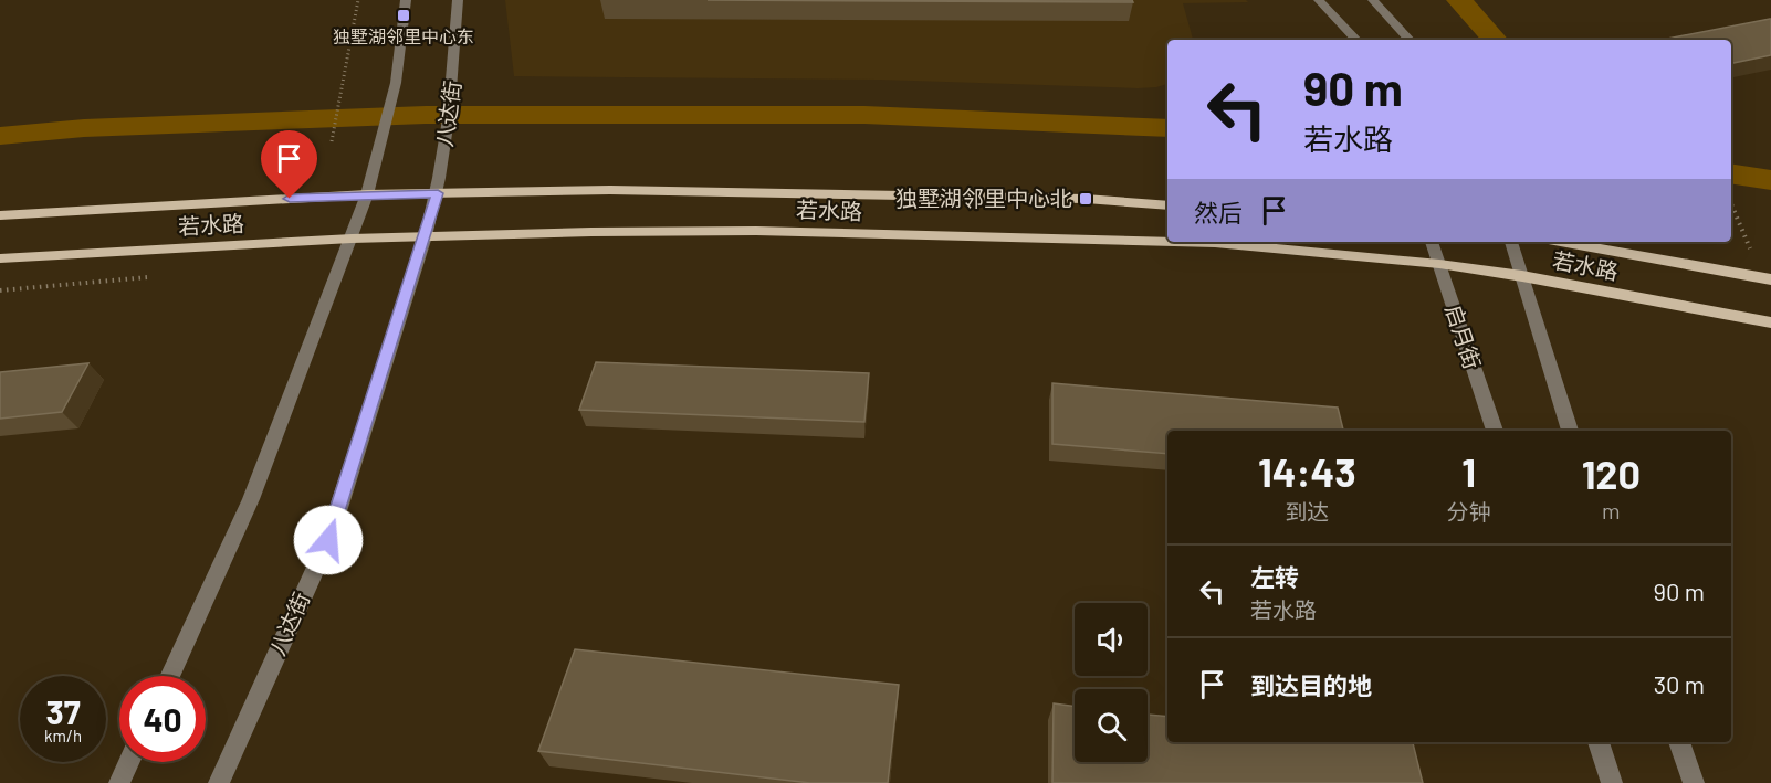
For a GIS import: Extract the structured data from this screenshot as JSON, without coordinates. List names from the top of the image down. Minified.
{"streets":{"main road":["若水路"],"street":["八达街","启月街"]},"crossings":[["八达街","若水路"],["若水路","启月街"]],"places":{"transit":["独墅湖邻里中心东","独墅湖邻里中心北"]},"page":{"turn":["90 m","若水路"],"then":"然后","eta":["14:43","到达","1","分钟","120","m"],"list":[{"name":"左转","note":"若水路","value":"90 m"},{"name":"到达目的地","value":"30 m"}],"speed":"37 km/h","limit":"40"}}
